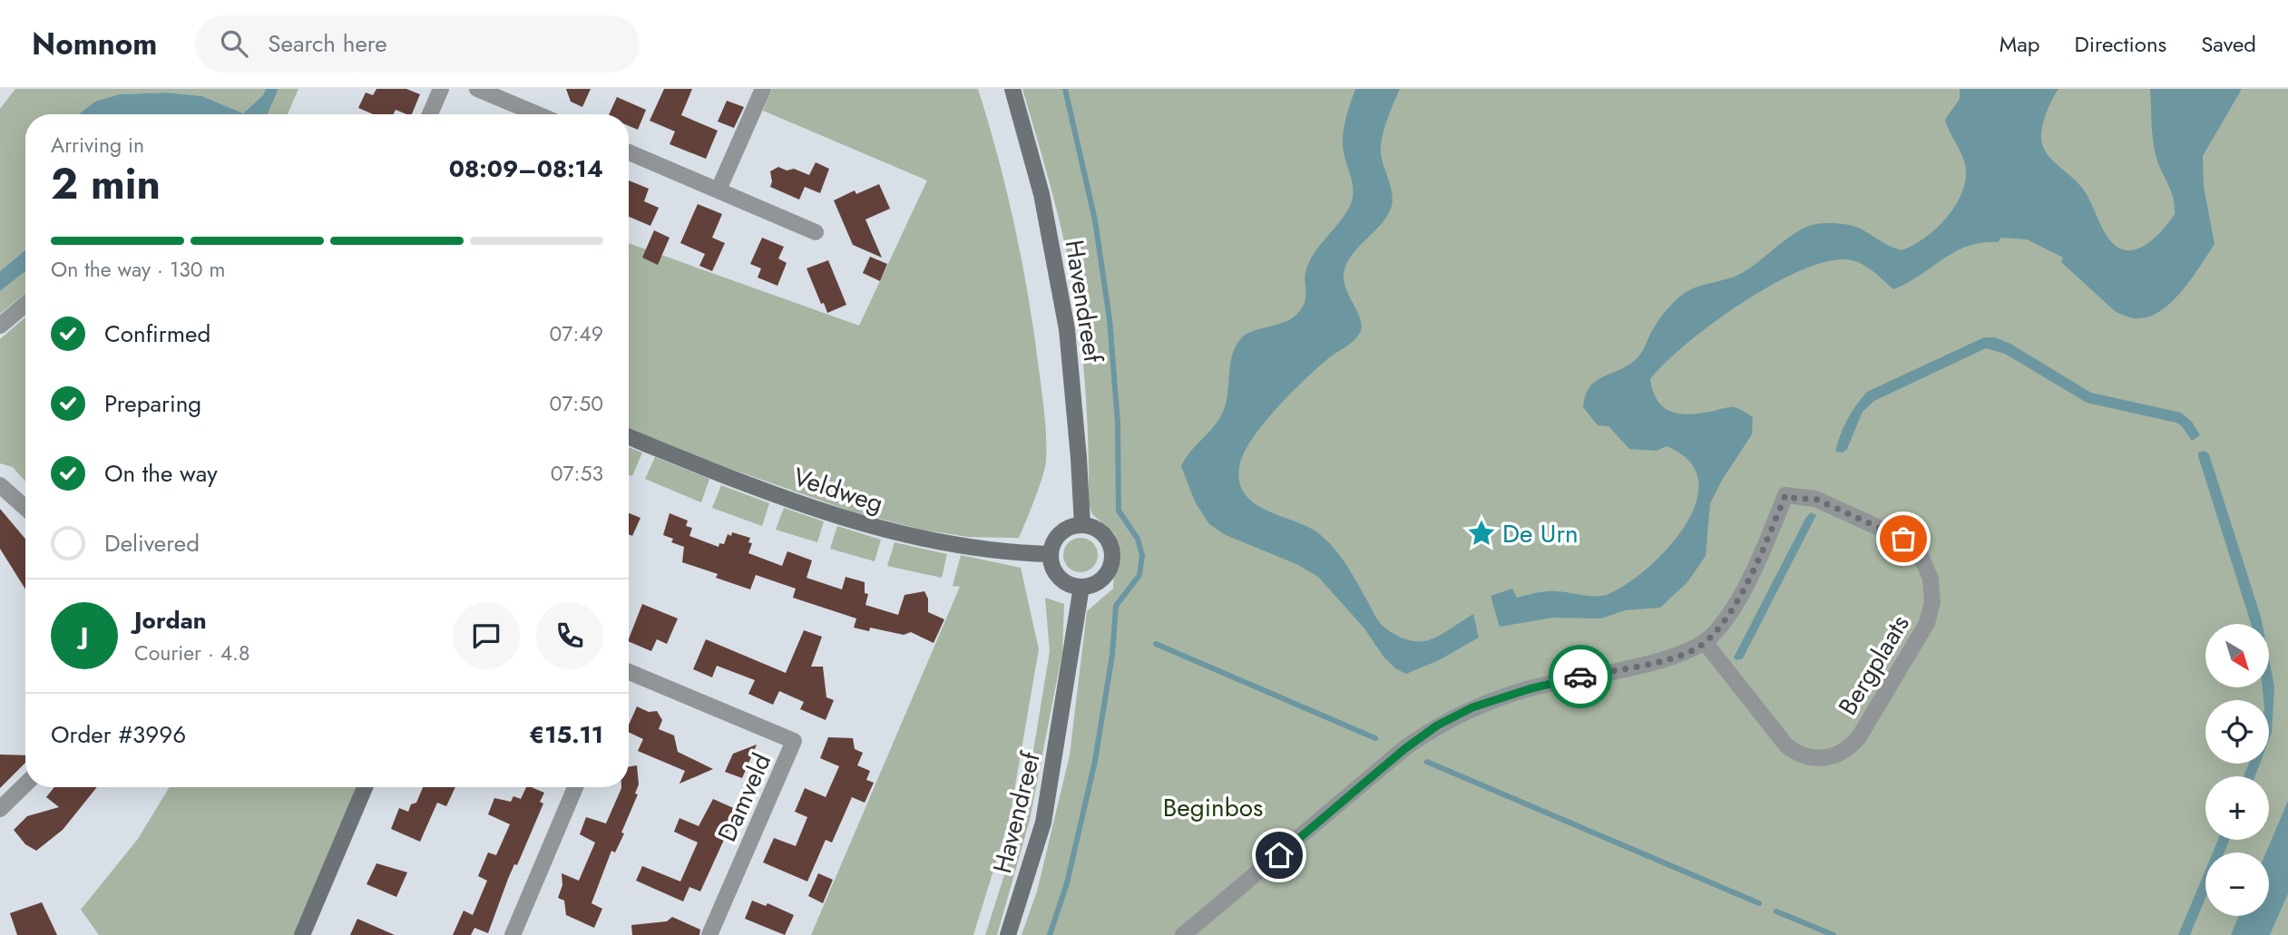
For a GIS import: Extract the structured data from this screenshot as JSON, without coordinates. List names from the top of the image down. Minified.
{"streets":{"street":["Havendreef","Veldweg","Bergplaats","Damveld"]},"crossings":[["Havendreef","Veldweg"]],"parks":["Beginbos"],"places":{"place":["De Urn"]},"north":"bottom right","page":{"header":"Nomnom","search":"Search here","nav":["Map","Directions","Saved"],"heading":["2 min","Arriving in","08:09–08:14"],"panel":["Jordan","Courier · 4.8","Order #3996","€15.11"],"bar":"On the way · 130 m","list":[["Confirmed","07:49"],["Preparing","07:50"],["On the way","07:53"],"Delivered"],"round":"J","map_buttons":["+","−"]}}
